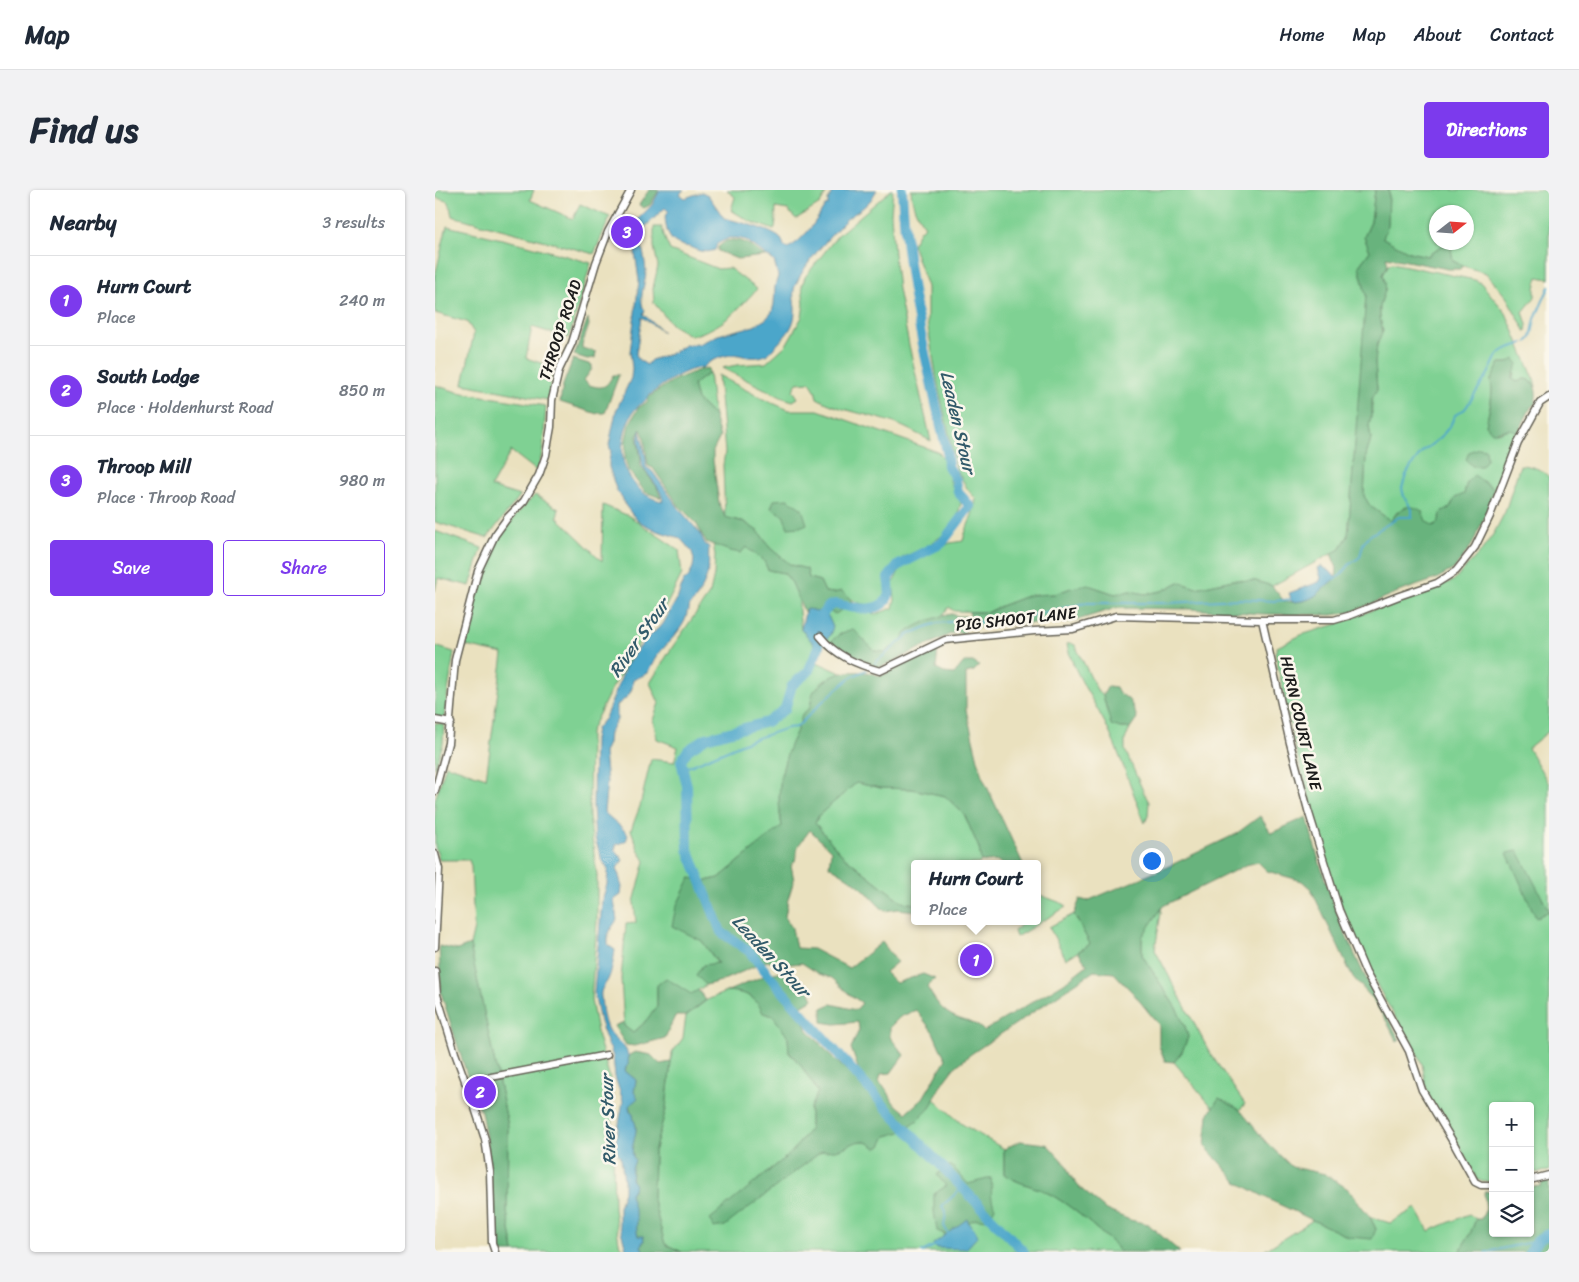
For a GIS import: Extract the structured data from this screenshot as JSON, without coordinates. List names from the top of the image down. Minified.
{"streets":{"street":["THROOP ROAD","PIG SHOOT LANE","HURN COURT LANE"]},"crossings":[["PIG SHOOT LANE","HURN COURT LANE"]],"water":["Leaden Stour","River Stour"],"north":"right","page":{"header":"Map","nav":["Home","Map","About","Contact"],"title":"Find us","buttons":["Directions",["Save","Share"]],"heading":["Nearby","3 results"],"pins":["3","1","2"],"list":[{"mark":"1","name":"Hurn Court","note":"Place","value":"240 m"},{"mark":"2","name":"South Lodge","note":"Place · Holdenhurst Road","value":"850 m"},{"mark":"3","name":"Throop Mill","note":"Place · Throop Road","value":"980 m"}],"popup":["Hurn Court","Place"],"map_buttons":["+","−"]}}
